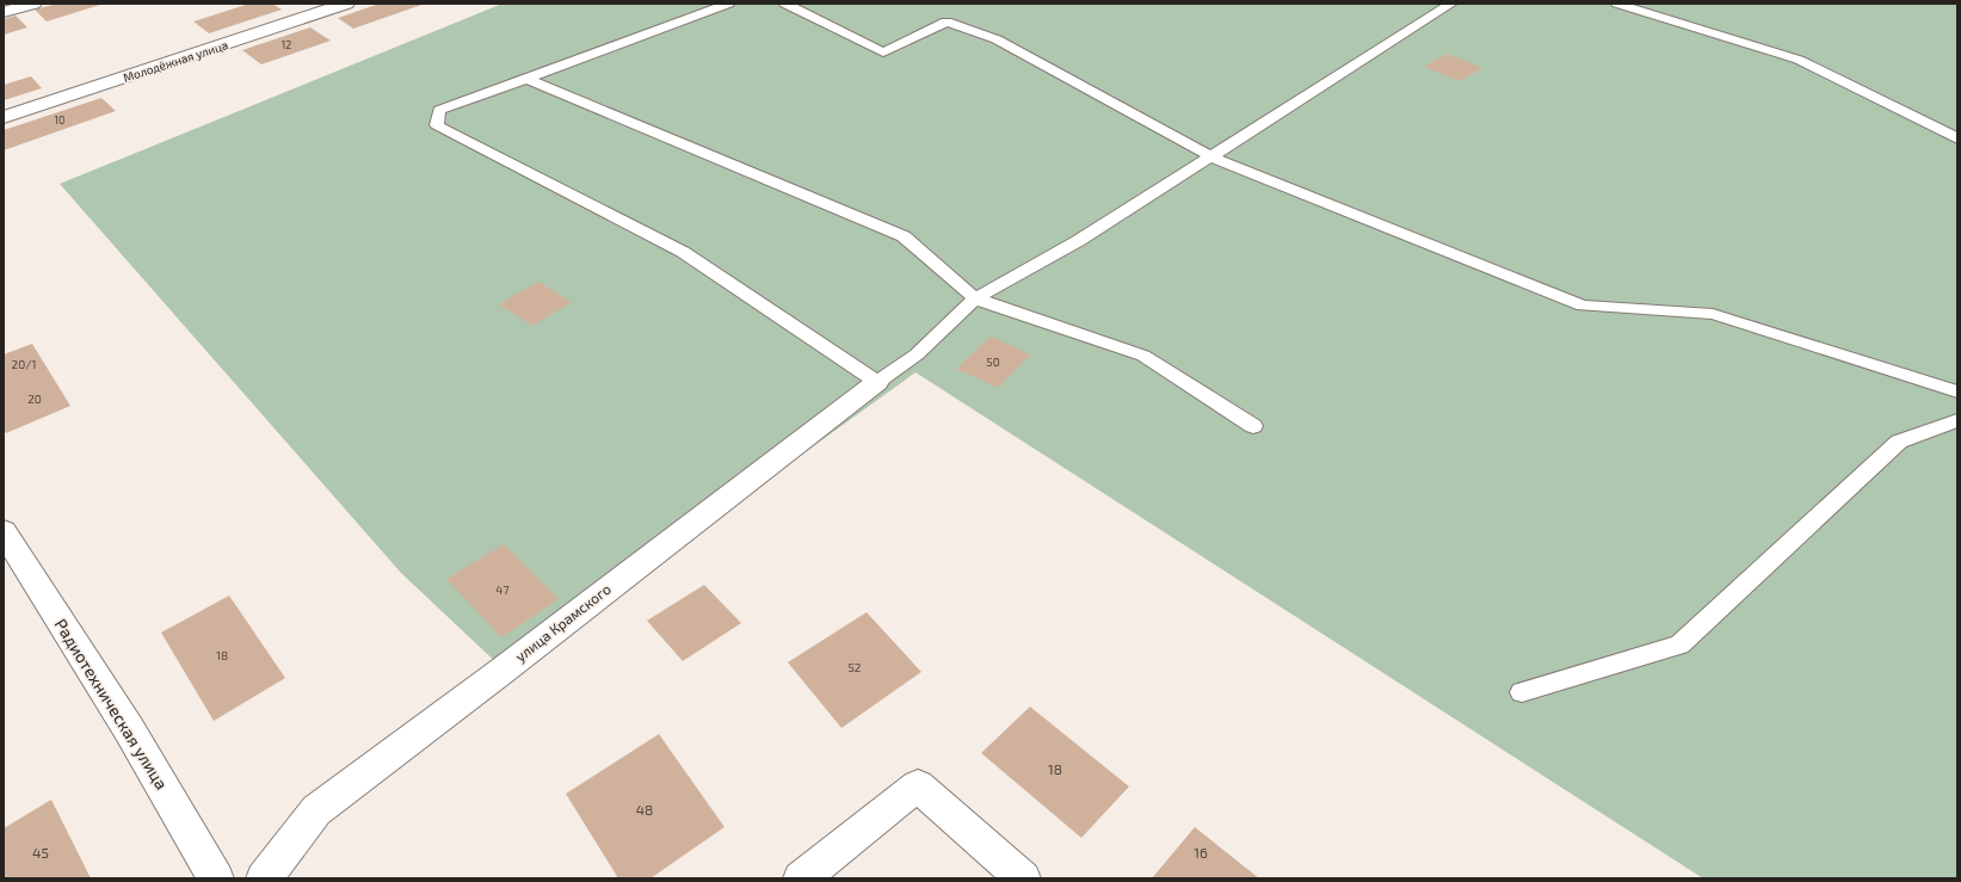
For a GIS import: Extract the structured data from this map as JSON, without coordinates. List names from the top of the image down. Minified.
{"streets":{"street":["Молодёжная улица","улица Крамского","Радиотехническая улица"]},"house_numbers":["12","10","50","20/1","20","47","18","52","18","48","45","16"]}
